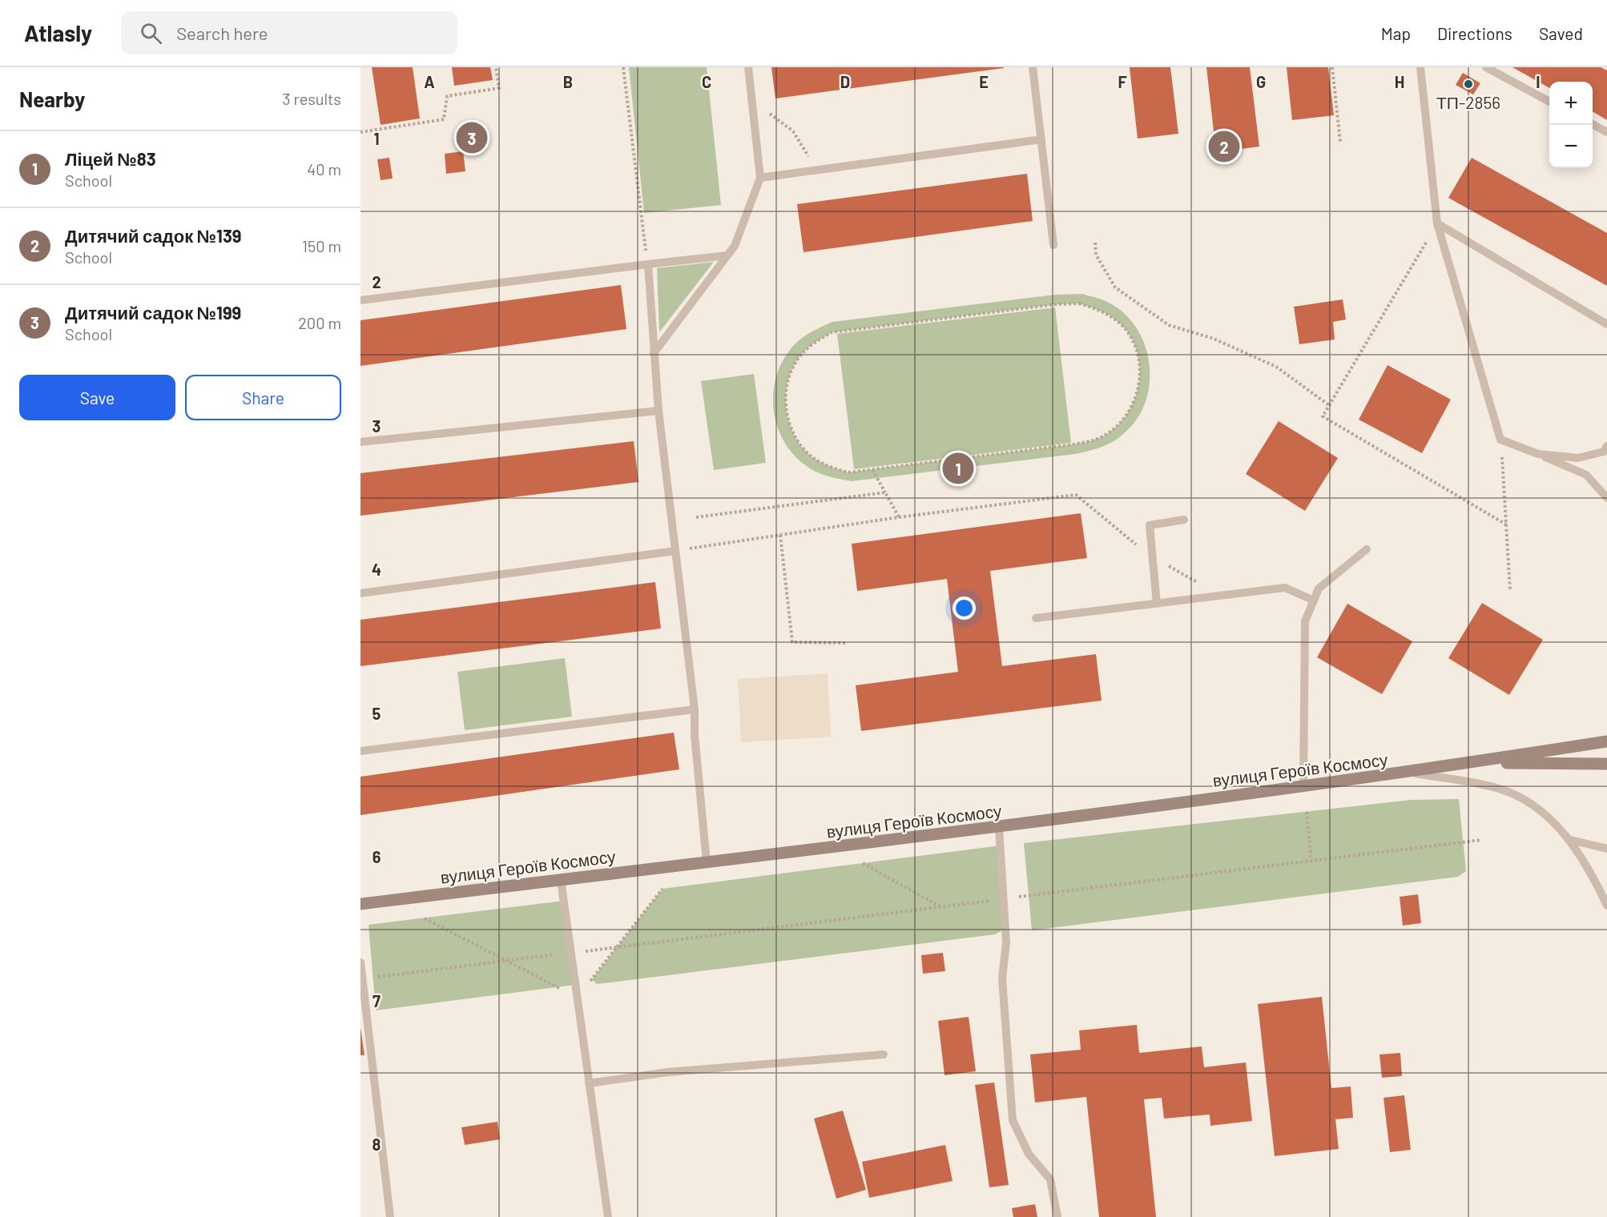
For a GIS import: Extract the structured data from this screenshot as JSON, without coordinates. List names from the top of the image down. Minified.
{"streets":{"main road":["вулиця Героїв Космосу"]},"places":["ТП-2856"],"page":{"header":"Atlasly","search":"Search here","nav":["Map","Directions","Saved"],"heading":["Nearby","3 results"],"map_buttons":["+","−"],"pins":["3","2","1"],"list":[{"mark":"1","name":"Ліцей №83","note":"School","value":"40 m"},{"mark":"2","name":"Дитячий садок №139","note":"School","value":"150 m"},{"mark":"3","name":"Дитячий садок №199","note":"School","value":"200 m"}],"buttons":["Save","Share"]},"grid":{"columns":["A","B","C","D","E","F","G","H","I"],"rows":["1","2","3","4","5","6","7","8"]}}
